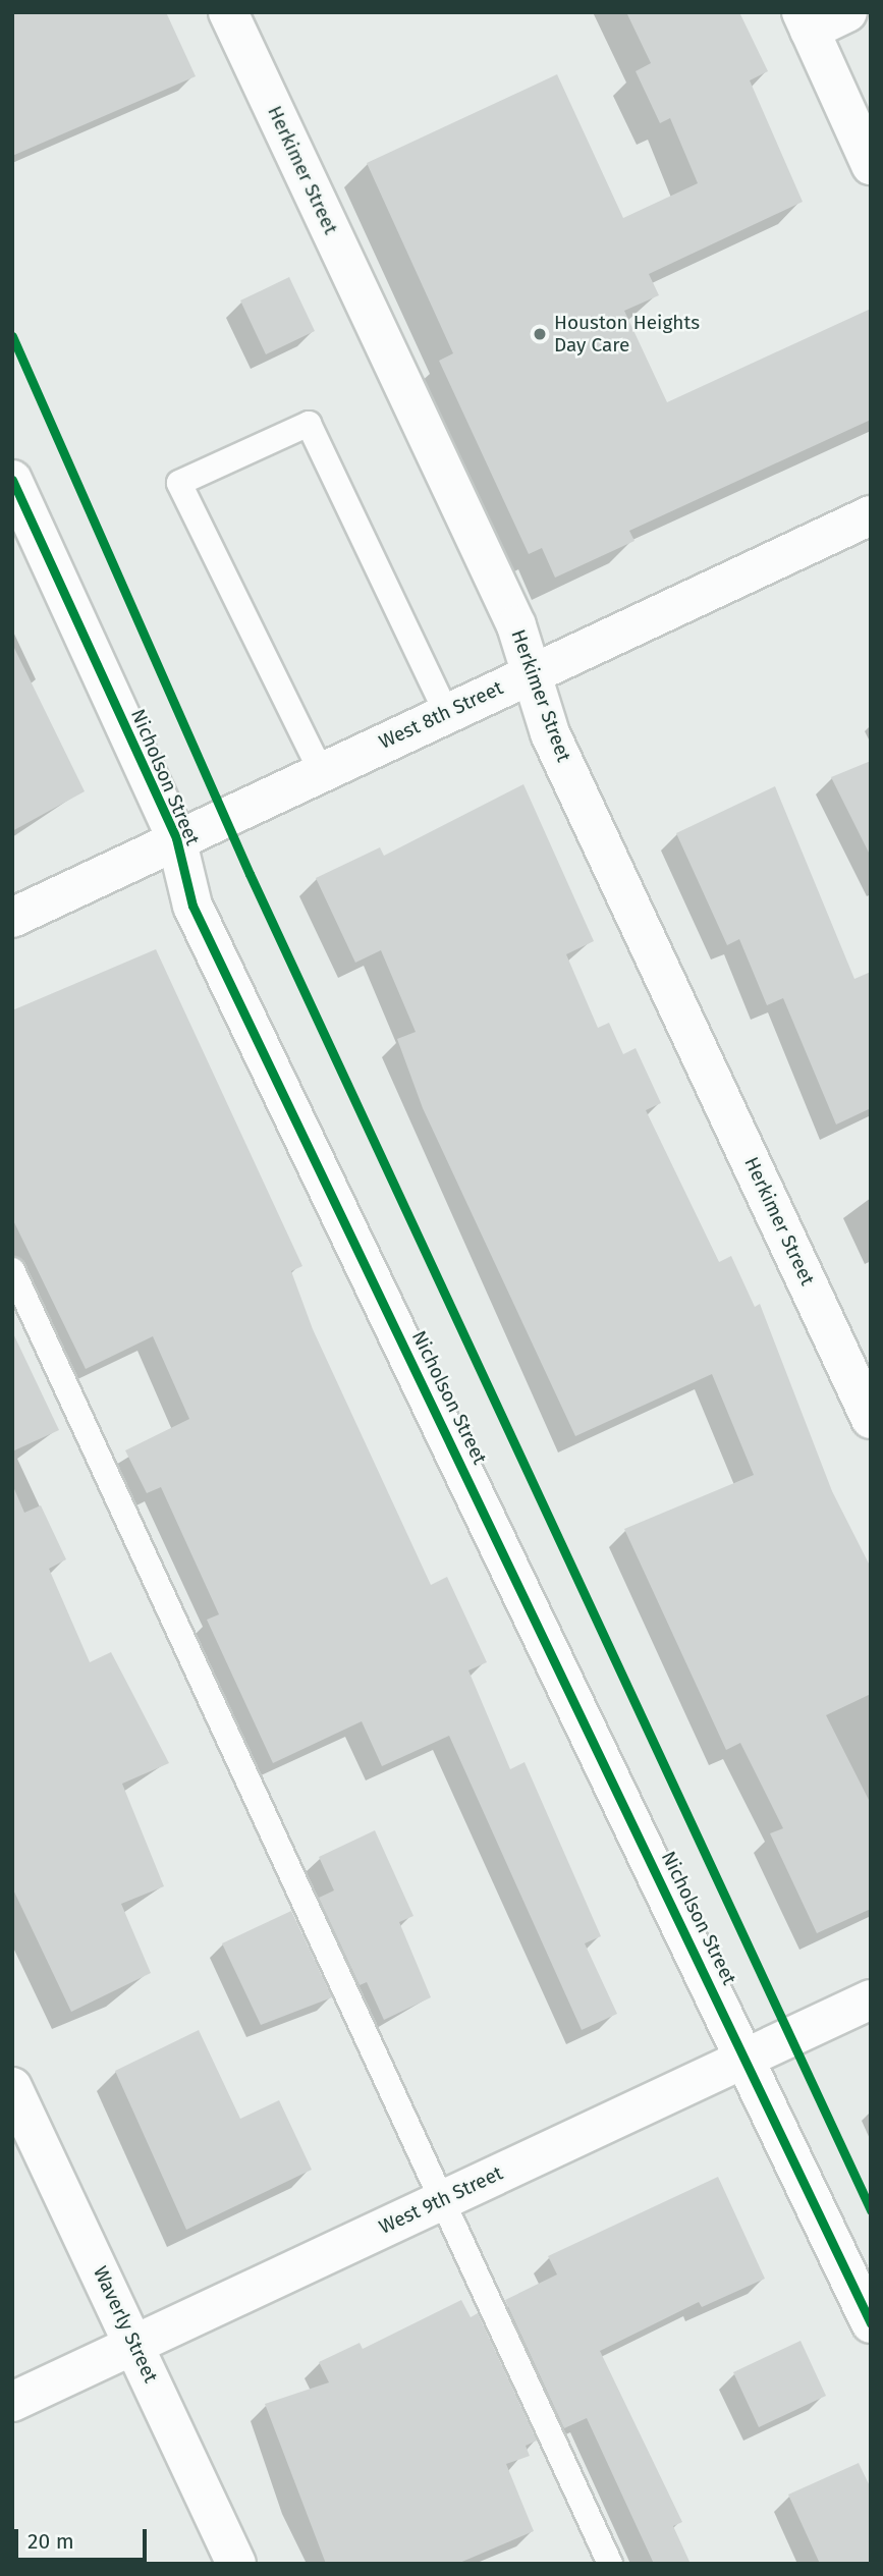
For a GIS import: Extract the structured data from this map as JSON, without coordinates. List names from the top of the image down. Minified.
{"streets":{"street":["Herkimer Street","West 8th Street","Nicholson Street","West 9th Street","Waverly Street"]},"crossings":[["Herkimer Street","West 8th Street"],["West 8th Street","Nicholson Street"],["Nicholson Street","West 9th Street"],["West 9th Street","Waverly Street"]],"places":["Houston Heights Day Care"],"scale_bar":"20 m"}
